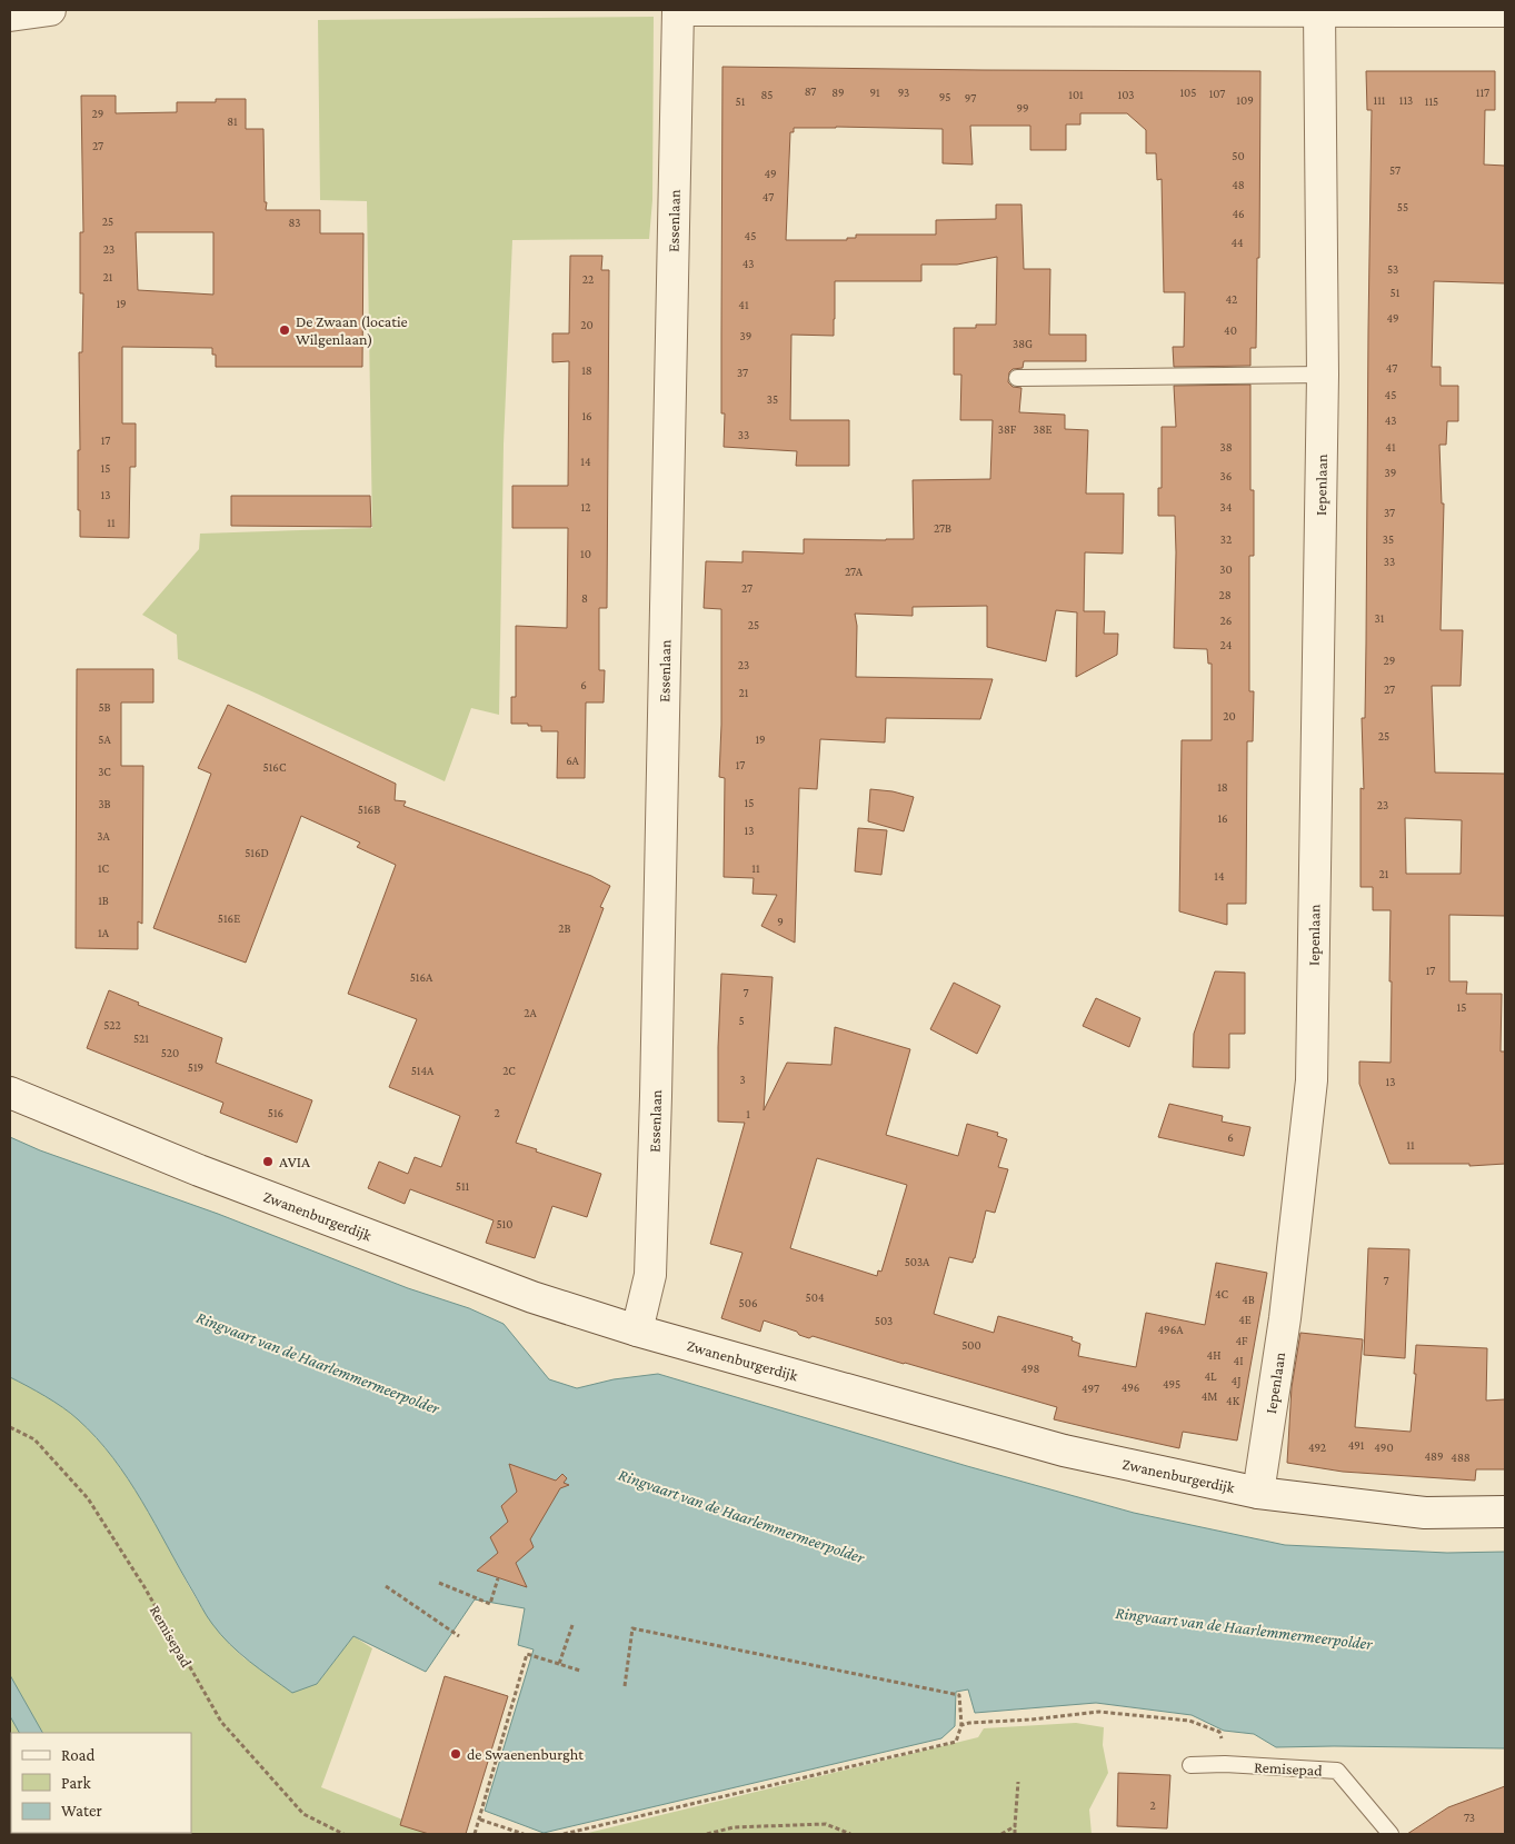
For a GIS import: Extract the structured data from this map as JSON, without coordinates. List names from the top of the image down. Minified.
{"streets":{"street":["Essenlaan","Iepenlaan","Zwanenburgerdijk"],"lane":["Remisepad"]},"crossings":[["Essenlaan","Zwanenburgerdijk"],["Iepenlaan","Zwanenburgerdijk"]],"water":["Ringvaart van de Haarlemmermeerpolder"],"places":["De Zwaan (locatie Wilgenlaan)","AVIA","de Swaenenburght"],"house_numbers":["87","89","91","93","105","117","107","85","101","103","95","97","109","111","113","51","115","99","29","81","27","50","57","49","48","47","55","46","25","83","45","44","23","43","53","21","22","51","42","19","41","49","20","40","39","38G","47","18","37","45","35","16","43","38F","38E","33","17","38","41","14","15","39","36","13","12","34","37","11","27B","32","35","10","33","30","27A","27","28","8","31","26","25","24","29","23","6","27","21","5B","20","25","5A","19","6A","17","516C","3C","18","15","3B","23","516B","16","13","3A","516D","1C","11","21","14","1B","516E","9","2B","1A","17","516A","7","15","2A","5","522","521","520","519","514A","2C","3","13","516","2","1","6","11","511","510","503A","7","4C","504","4B","506","4E","503","496A","4F","500","4H","4I","498","4L","4J","495","496","497","4M","4K","491","492","490","489","488","2","73"],"legend":["Road","Park","Water"]}
